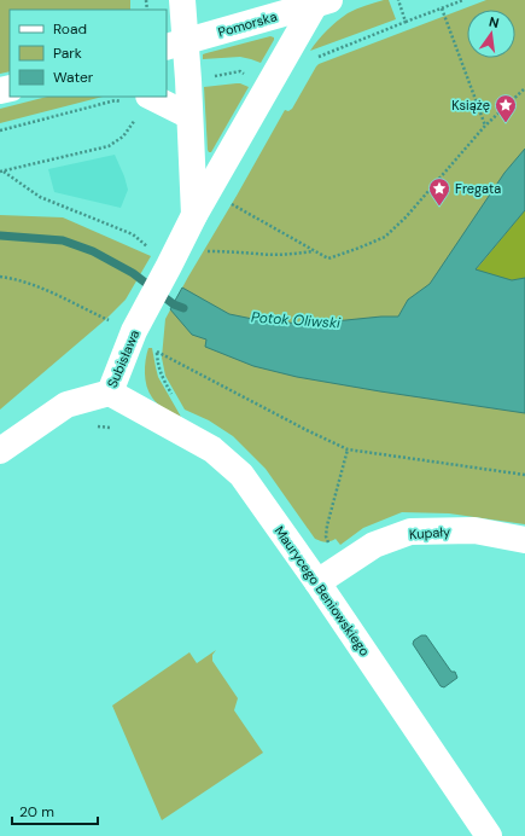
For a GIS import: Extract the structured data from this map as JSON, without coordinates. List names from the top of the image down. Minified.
{"streets":{"street":["Pomorska","Subisława","Kupały","Maurycego Beniowskiego"]},"crossings":[["Pomorska","Subisława"],["Subisława","Maurycego Beniowskiego"],["Kupały","Maurycego Beniowskiego"]],"water":["Potok Oliwski"],"places":{"place":["Książę","Fregata"]},"legend":["Road","Park","Water"],"scale_bar":"20 m","north":"top"}
